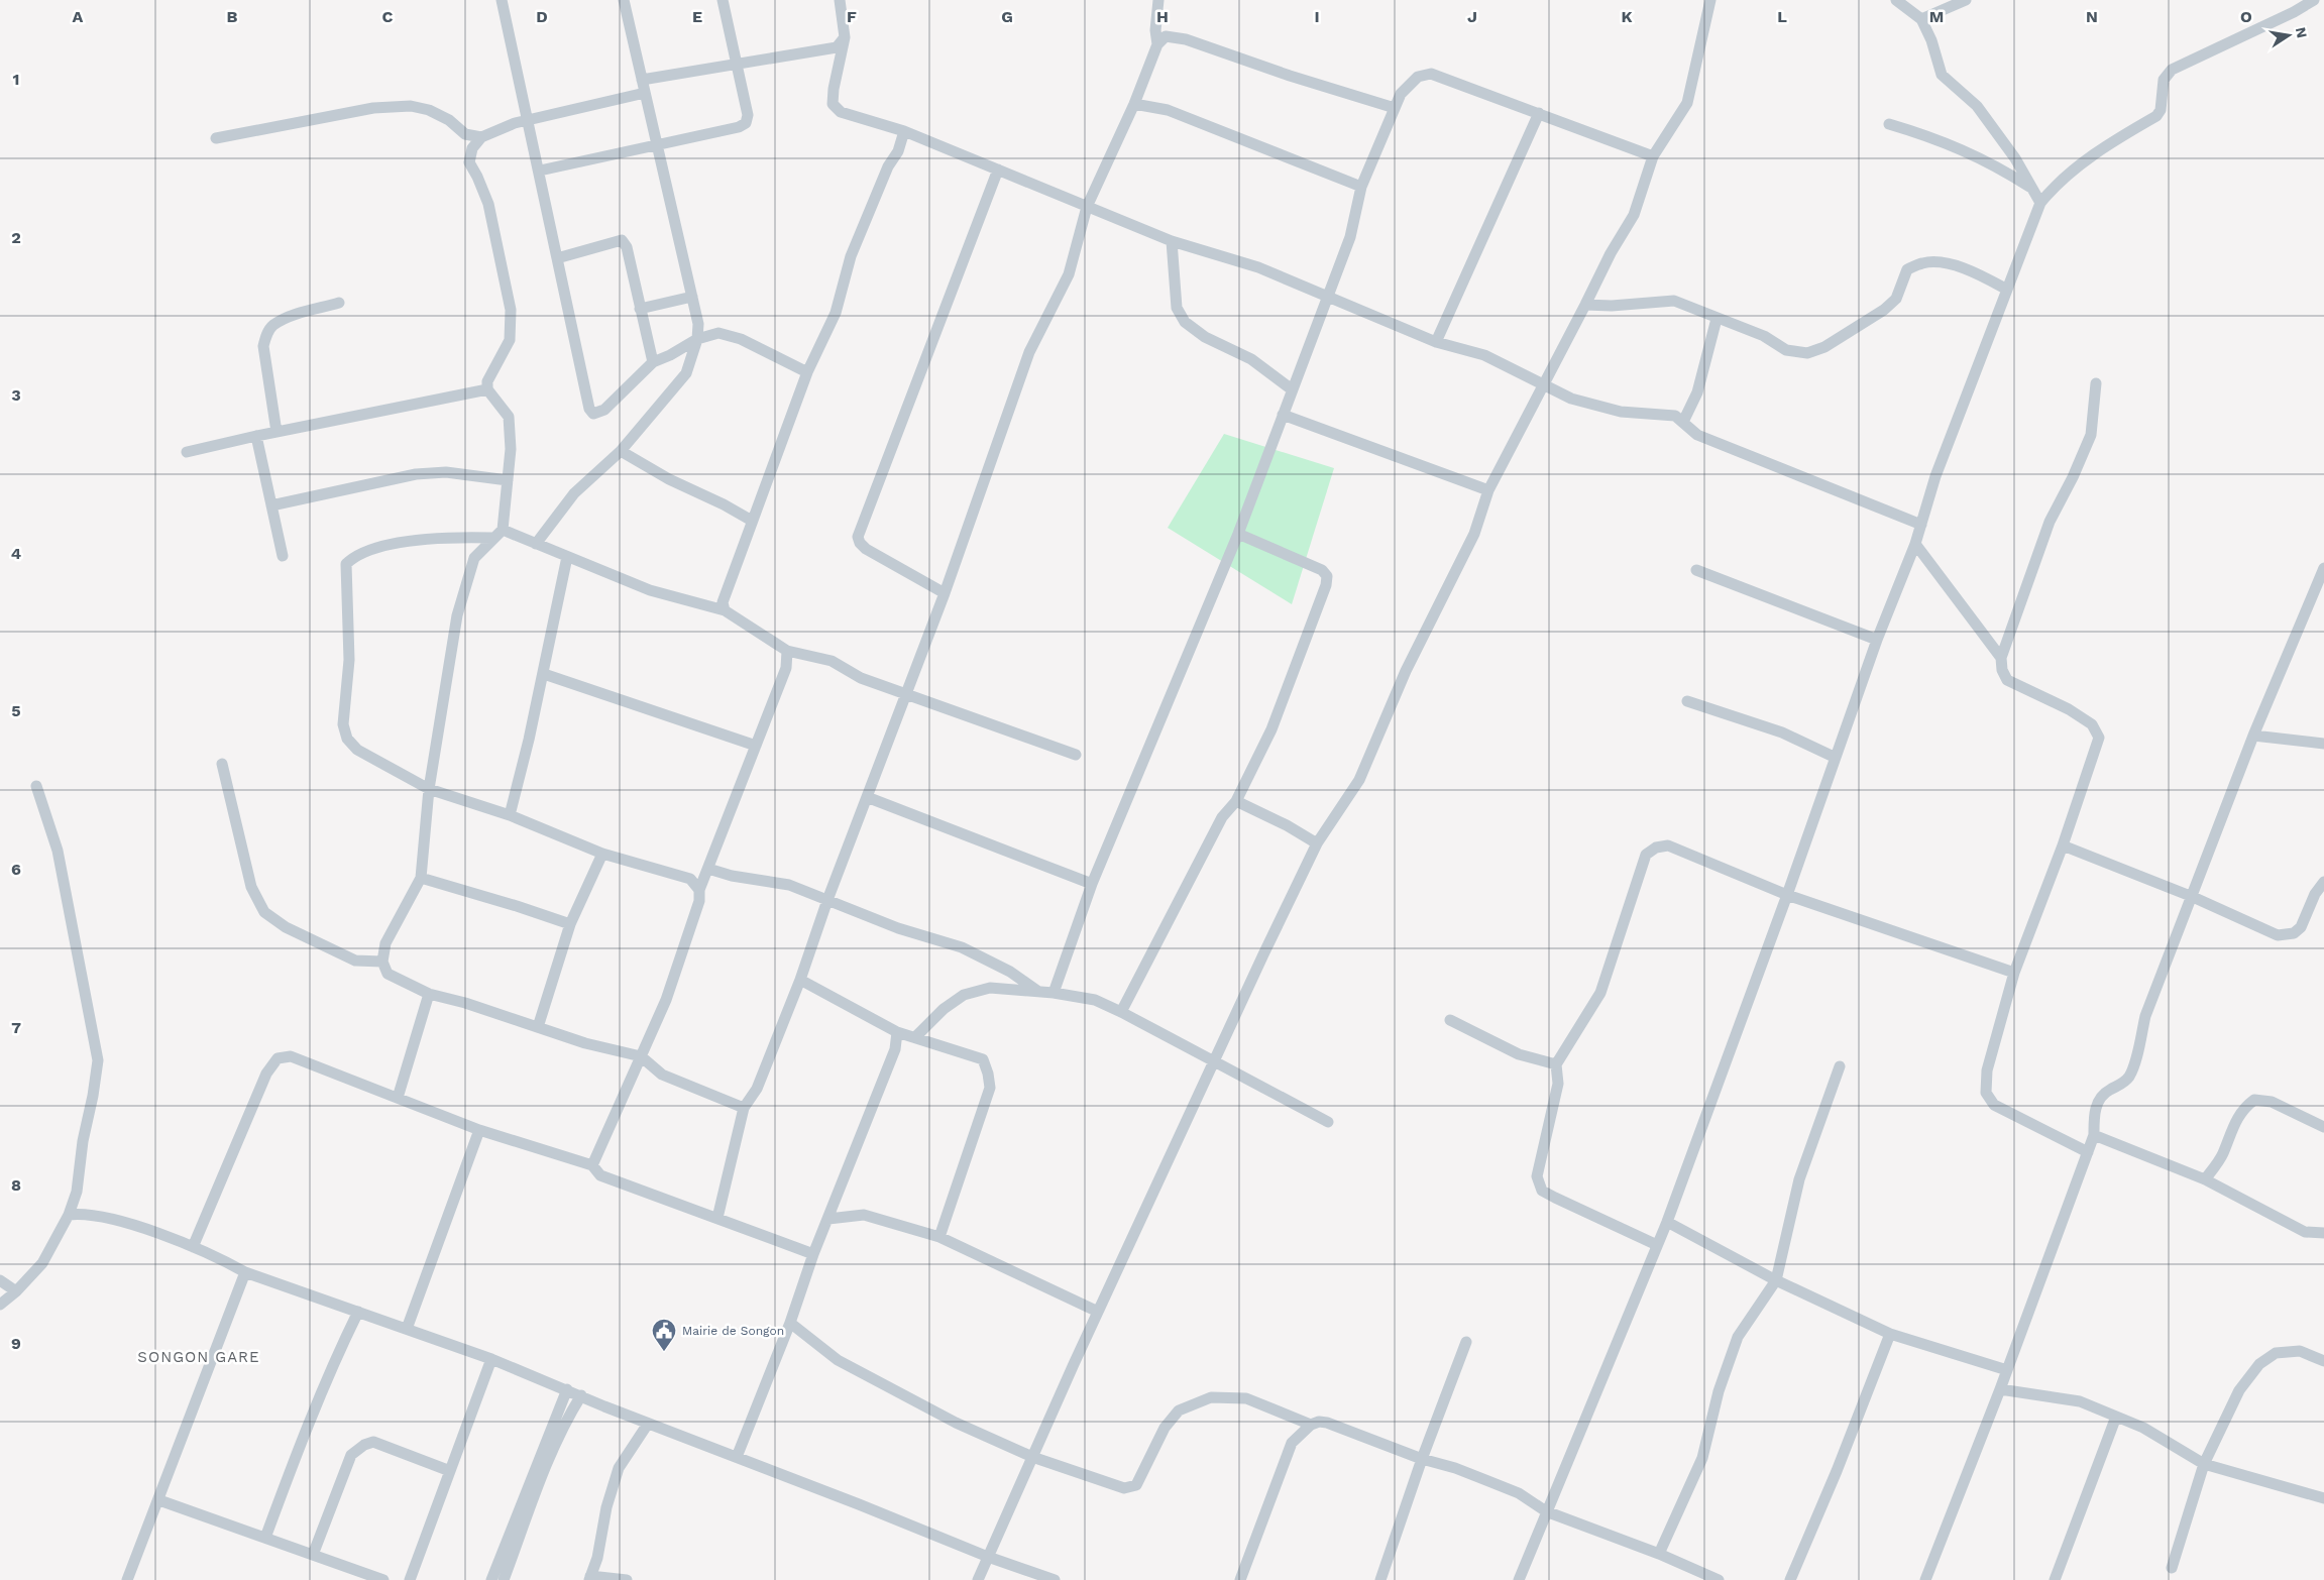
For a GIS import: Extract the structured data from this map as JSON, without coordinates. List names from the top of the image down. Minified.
{"districts":["SONGON GARE"],"places":{"public building":["Mairie de Songon"]},"north":"right","grid":{"columns":["A","B","C","D","E","F","G","H","I","J","K","L","M","N","O"],"rows":["1","2","3","4","5","6","7","8","9"]}}
